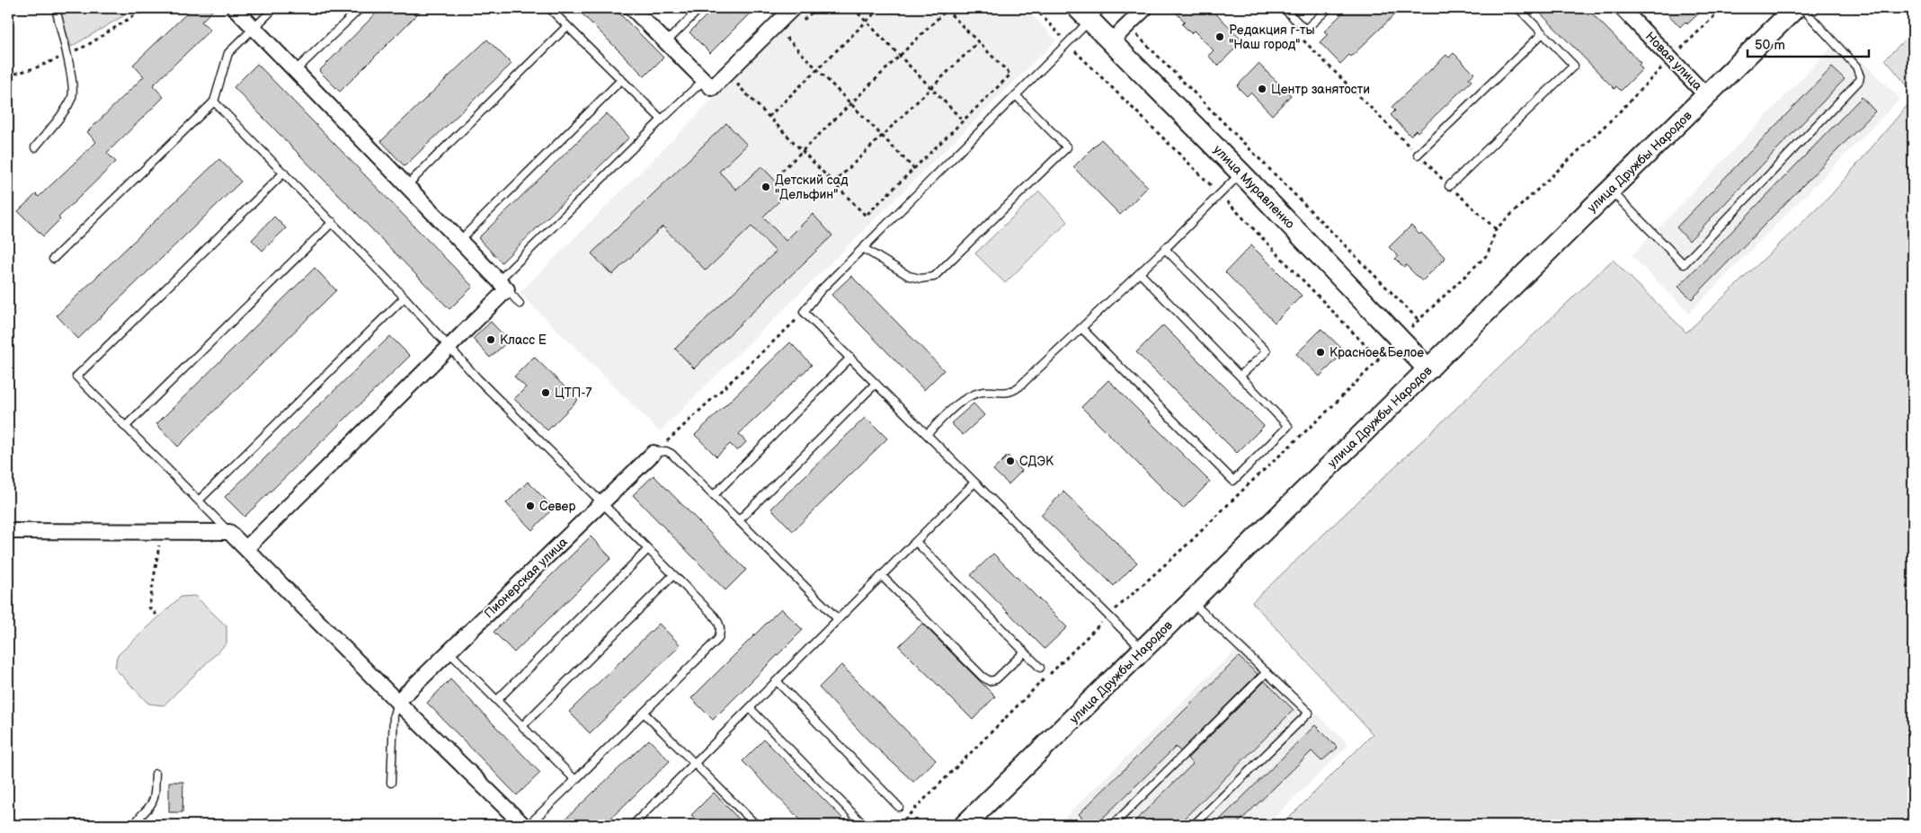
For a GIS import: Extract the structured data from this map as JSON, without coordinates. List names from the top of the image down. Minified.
{"streets":{"street":["Новая улица","улица Дружбы Народов","улица Муравленко","Пионерская улица"]},"crossings":[["Новая улица","улица Дружбы Народов"],["улица Дружбы Народов","улица Муравленко"]],"places":["Редакция г-ты \"Наш город\"","Центр занятости","Детский сад \"Дельфин\"","Класс Е","Красное&Белое","ЦТП-7","СДЭК","Север"],"scale_bar":"50 m"}
